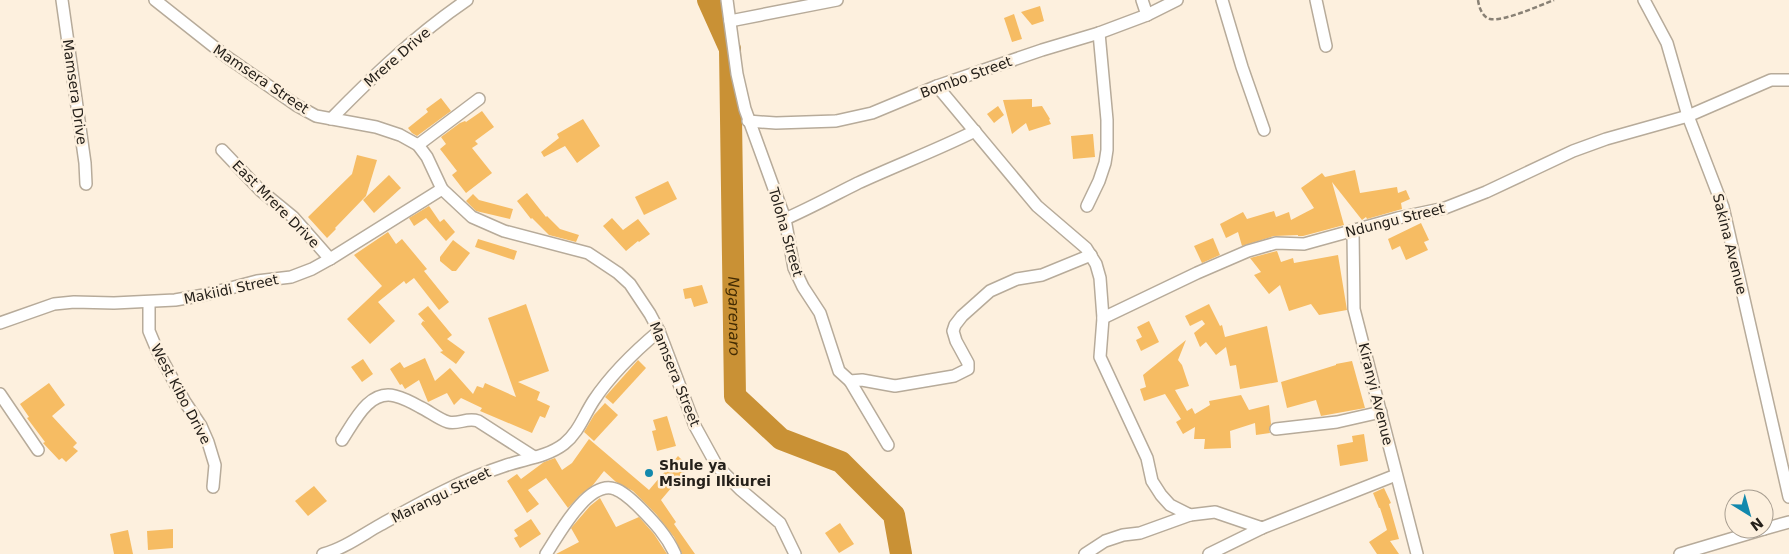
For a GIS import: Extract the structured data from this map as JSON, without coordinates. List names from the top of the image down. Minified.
{"streets":{"street":["Mrere Drive","Bombo Street","Mamsera Street","Mamsera Drive","East Mrere Drive","Ndungu Street","Toloha Street","Sakina Avenue","Makiidi Street","West Kibo Drive","Kiranyi Avenue","Marangu Street"]},"crossings":[["Mrere Drive","Mamsera Street"],["Bombo Street","Toloha Street"],["Mamsera Street","Makiidi Street"],["Mamsera Street","Marangu Street"],["East Mrere Drive","Makiidi Street"],["Ndungu Street","Sakina Avenue"],["Ndungu Street","Kiranyi Avenue"],["Makiidi Street","West Kibo Drive"]],"water":["Ngarenaro"],"places":["Shule ya Msingi Ilkiurei"],"north":"bottom right"}
